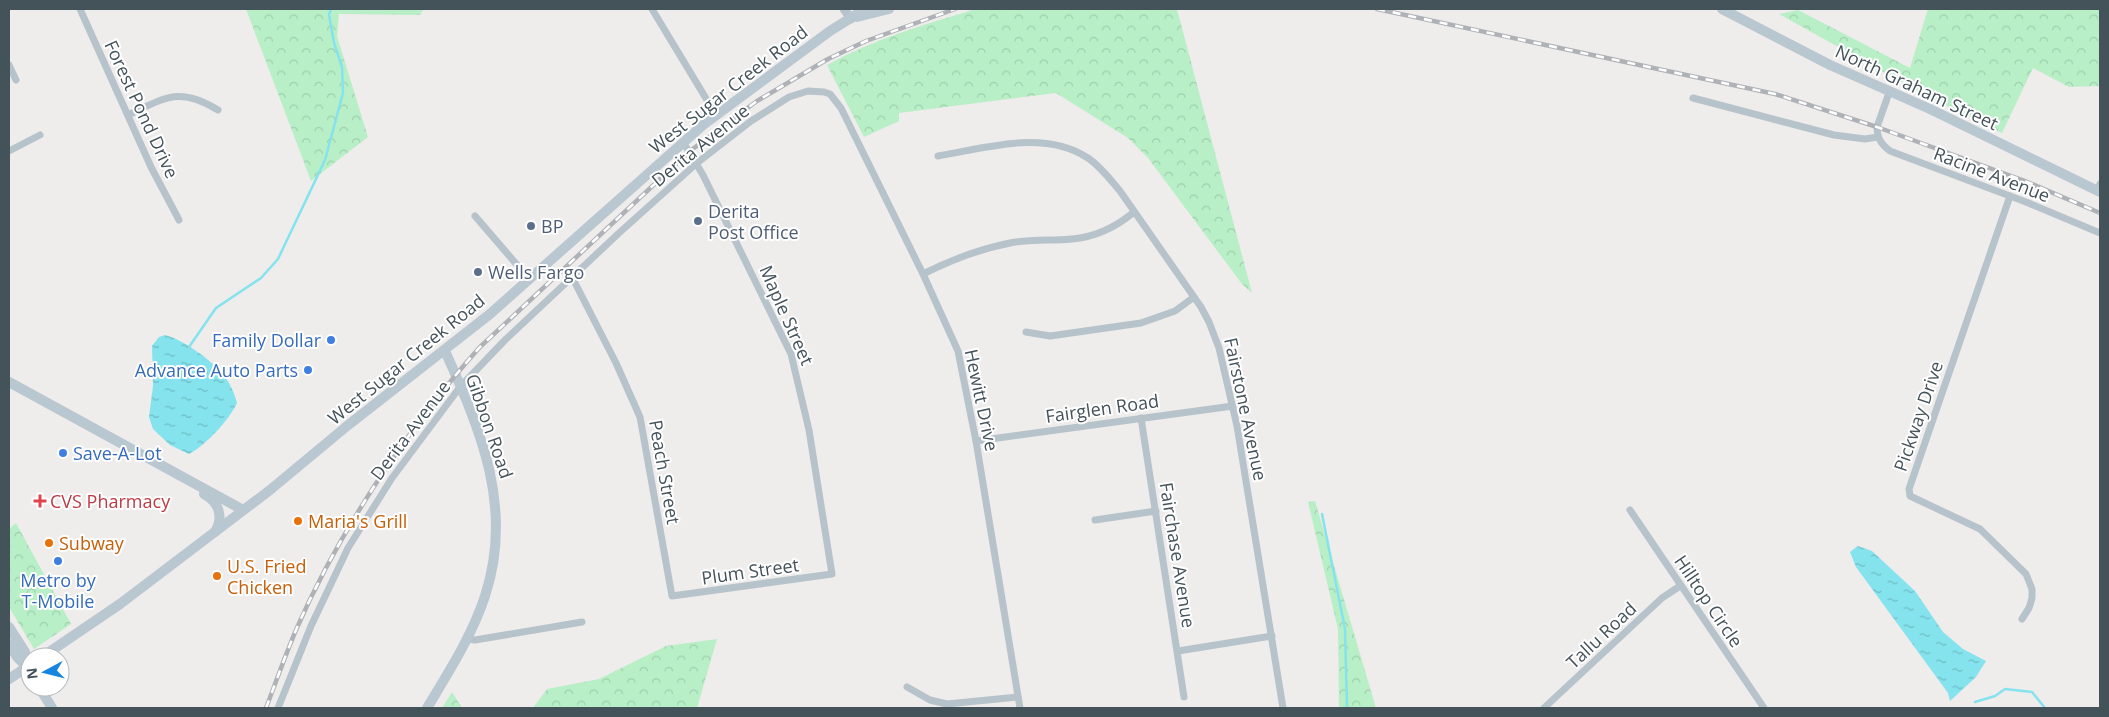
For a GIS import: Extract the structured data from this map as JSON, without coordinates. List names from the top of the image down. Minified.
{"streets":{"main road":["North Graham Street","West Sugar Creek Road","Gibbon Road"],"street":["Forest Pond Drive","Derita Avenue","Racine Avenue","Maple Street","Hewitt Drive","Fairglen Road","Fairstone Avenue","Pickway Drive","Peach Street","Fairchase Avenue","Plum Street","Hilltop Circle","Tallu Road"]},"crossings":[["West Sugar Creek Road","Maple Street"],["West Sugar Creek Road","Gibbon Road"],["Derita Avenue","Maple Street"],["Derita Avenue","Hewitt Drive"],["Derita Avenue","Gibbon Road"],["Derita Avenue","Peach Street"],["Racine Avenue","Pickway Drive"],["Maple Street","Plum Street"],["Hewitt Drive","Fairglen Road"],["Fairglen Road","Fairstone Avenue"],["Fairglen Road","Fairchase Avenue"],["Peach Street","Plum Street"],["Hilltop Circle","Tallu Road"]],"places":{"other":["Derita Post Office","BP","Wells Fargo","Family Dollar","Advance Auto Parts","Save-A-Lot","Maria's Grill","Subway","Metro by T-Mobile","U.S. Fried Chicken"],"health":["CVS Pharmacy"]},"north":"left"}
